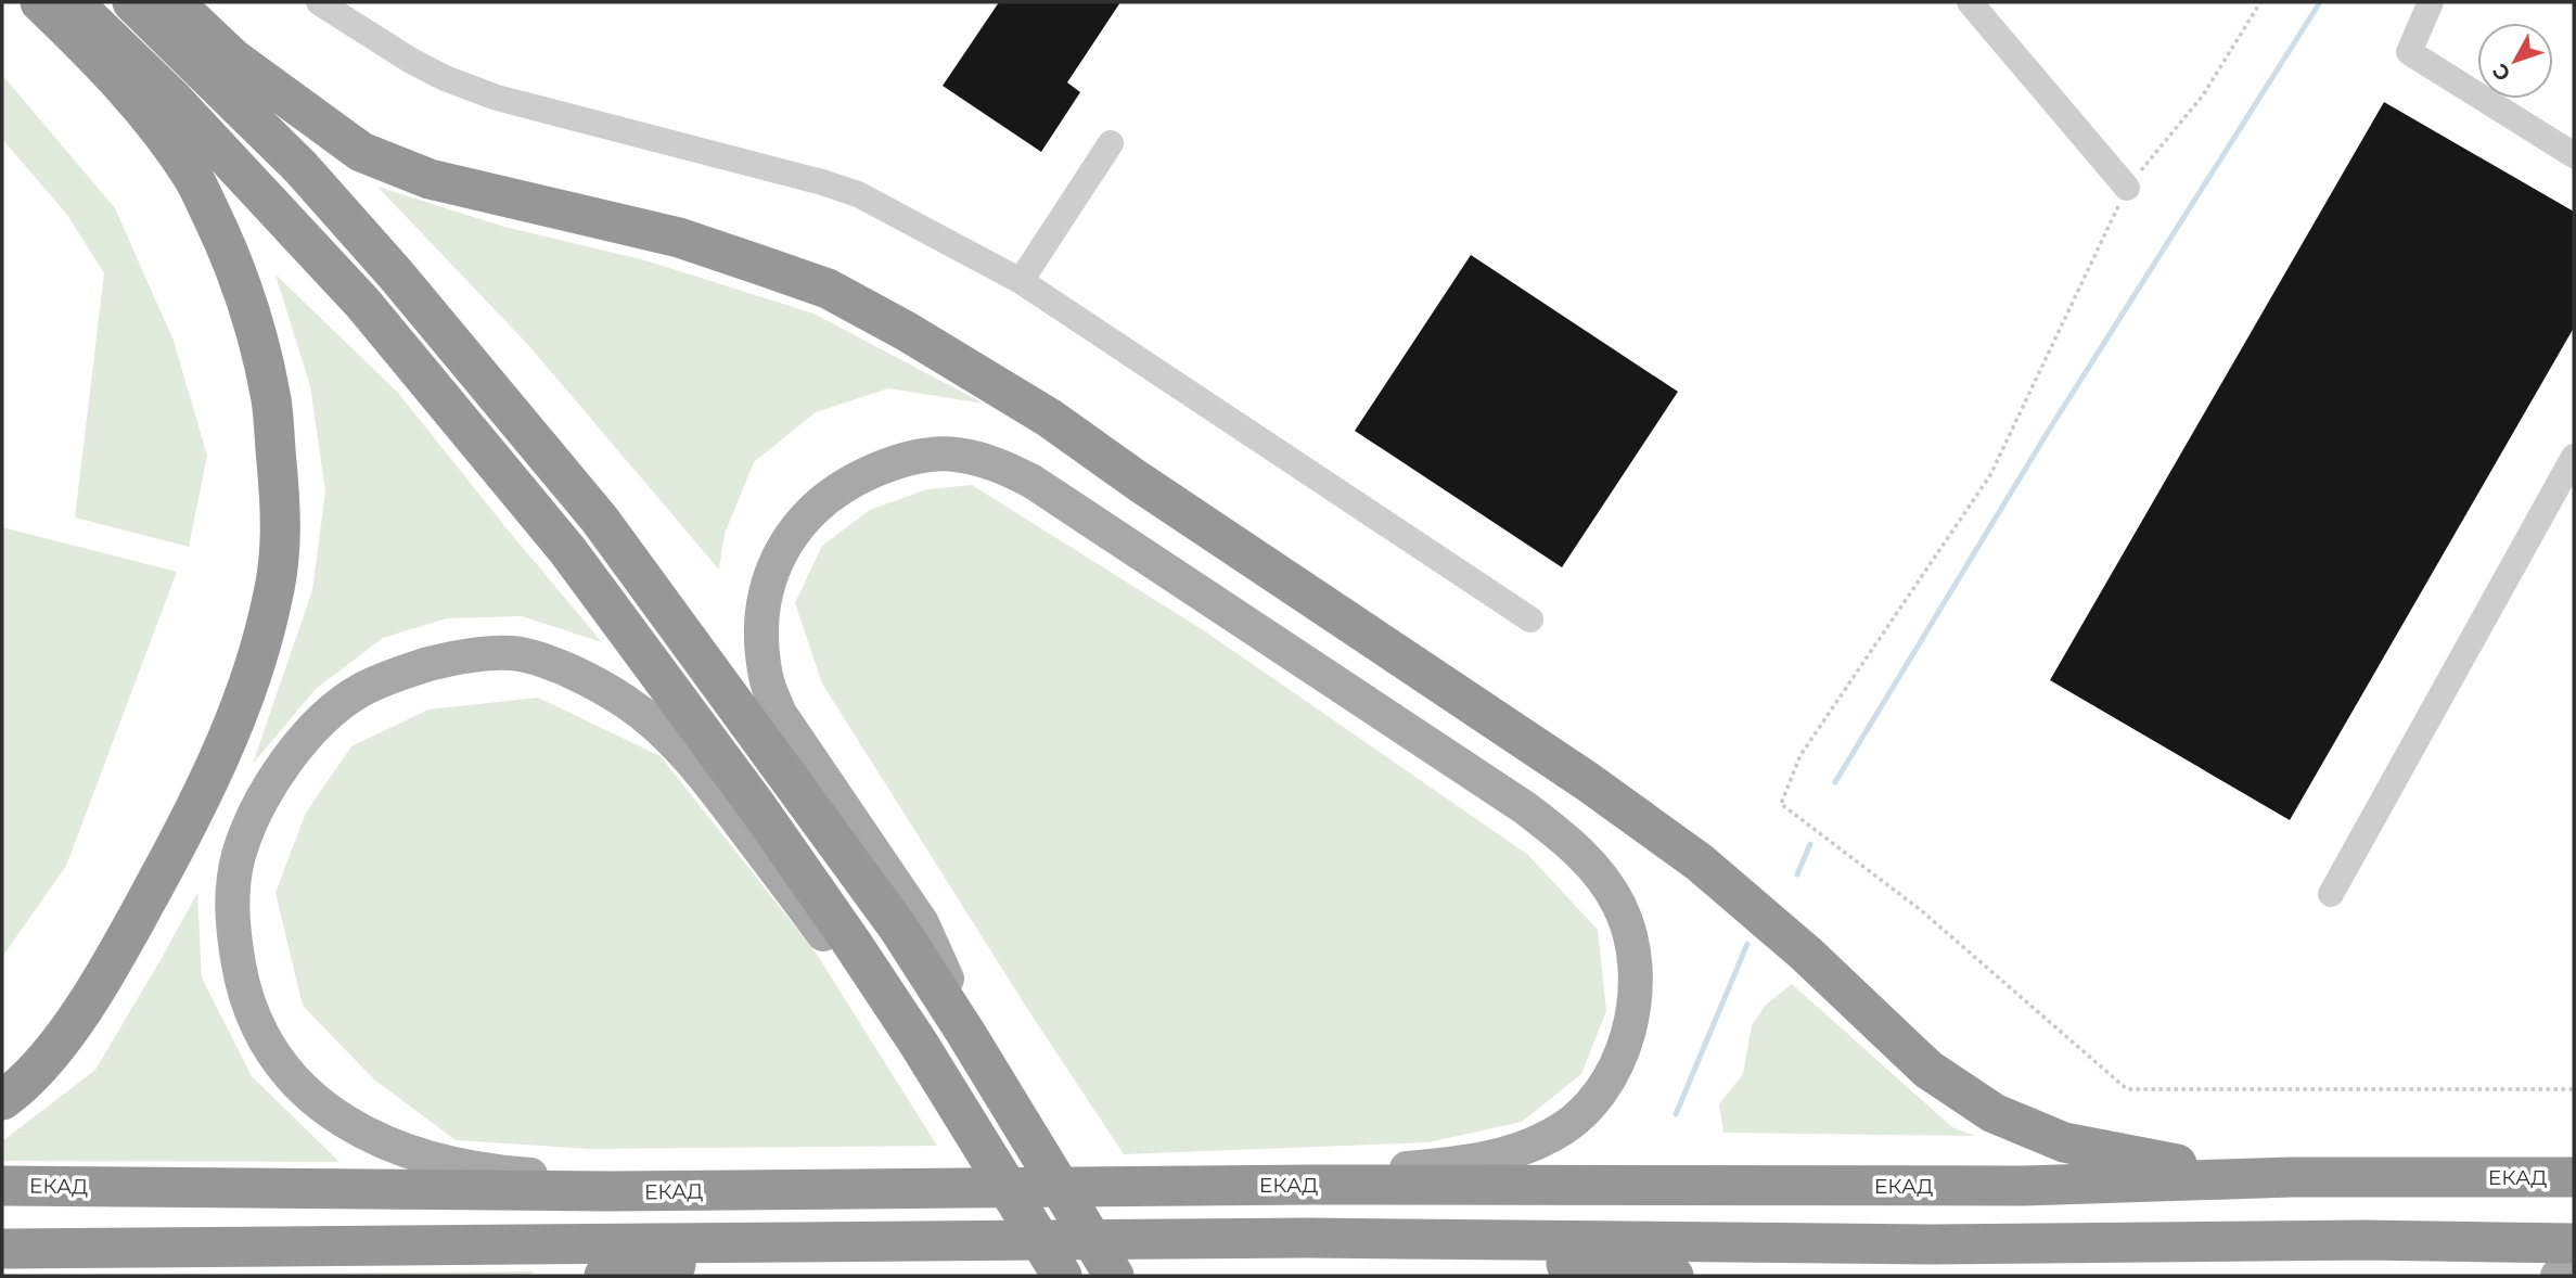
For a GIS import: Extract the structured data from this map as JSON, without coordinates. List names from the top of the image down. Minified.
{"streets":{"highway":["ЕКАД"]},"north":"bottom left"}
